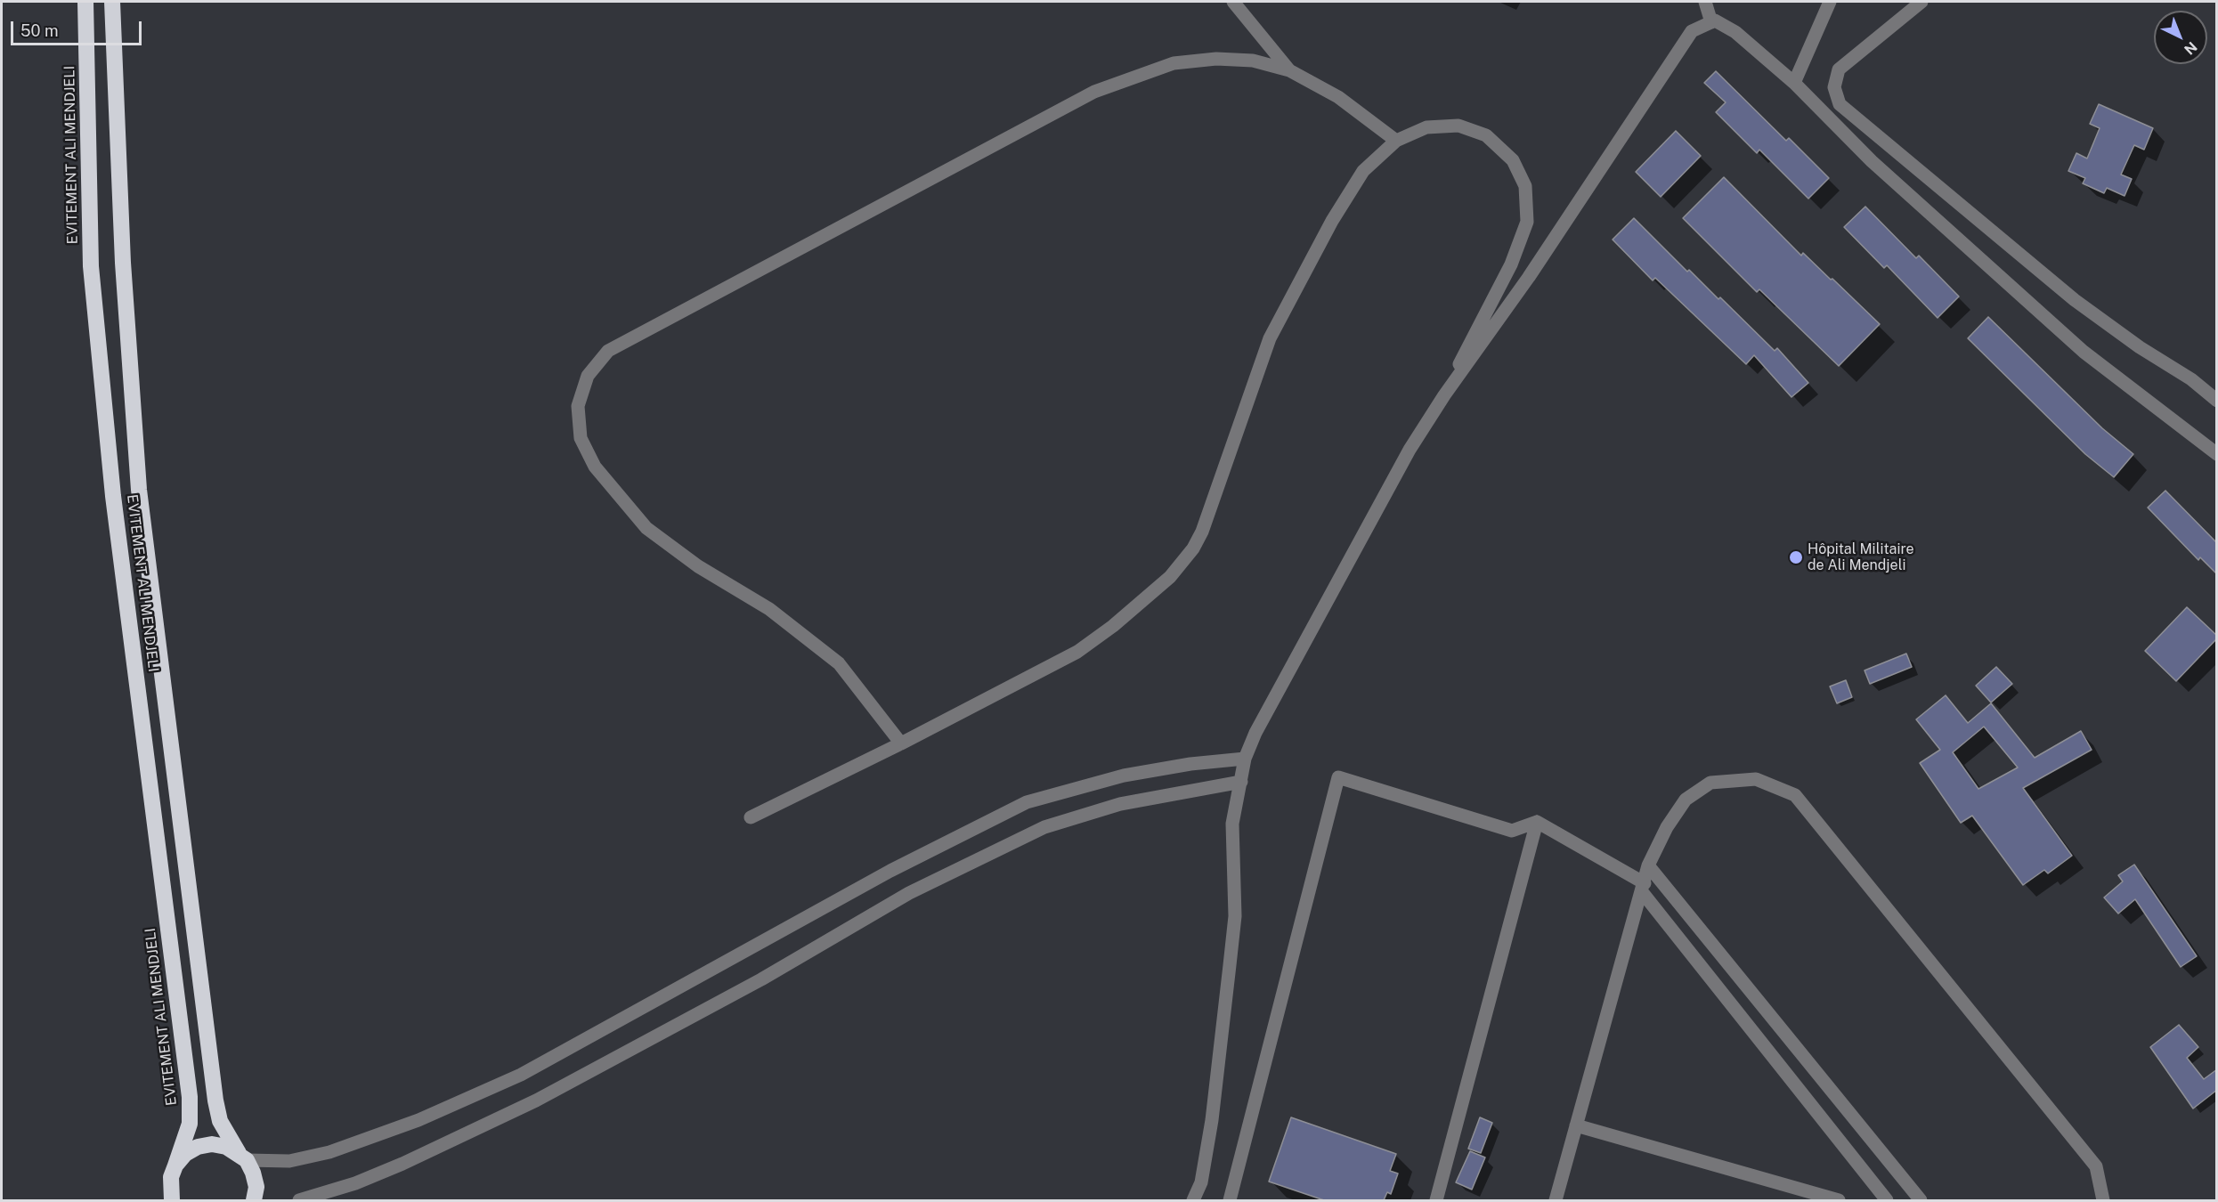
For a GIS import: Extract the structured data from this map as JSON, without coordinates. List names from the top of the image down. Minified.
{"streets":{"highway":["EVITEMENT ALI MENDJELI"]},"places":["Hôpital Militaire de Ali Mendjeli"],"scale_bar":"50 m","north":"bottom right"}
